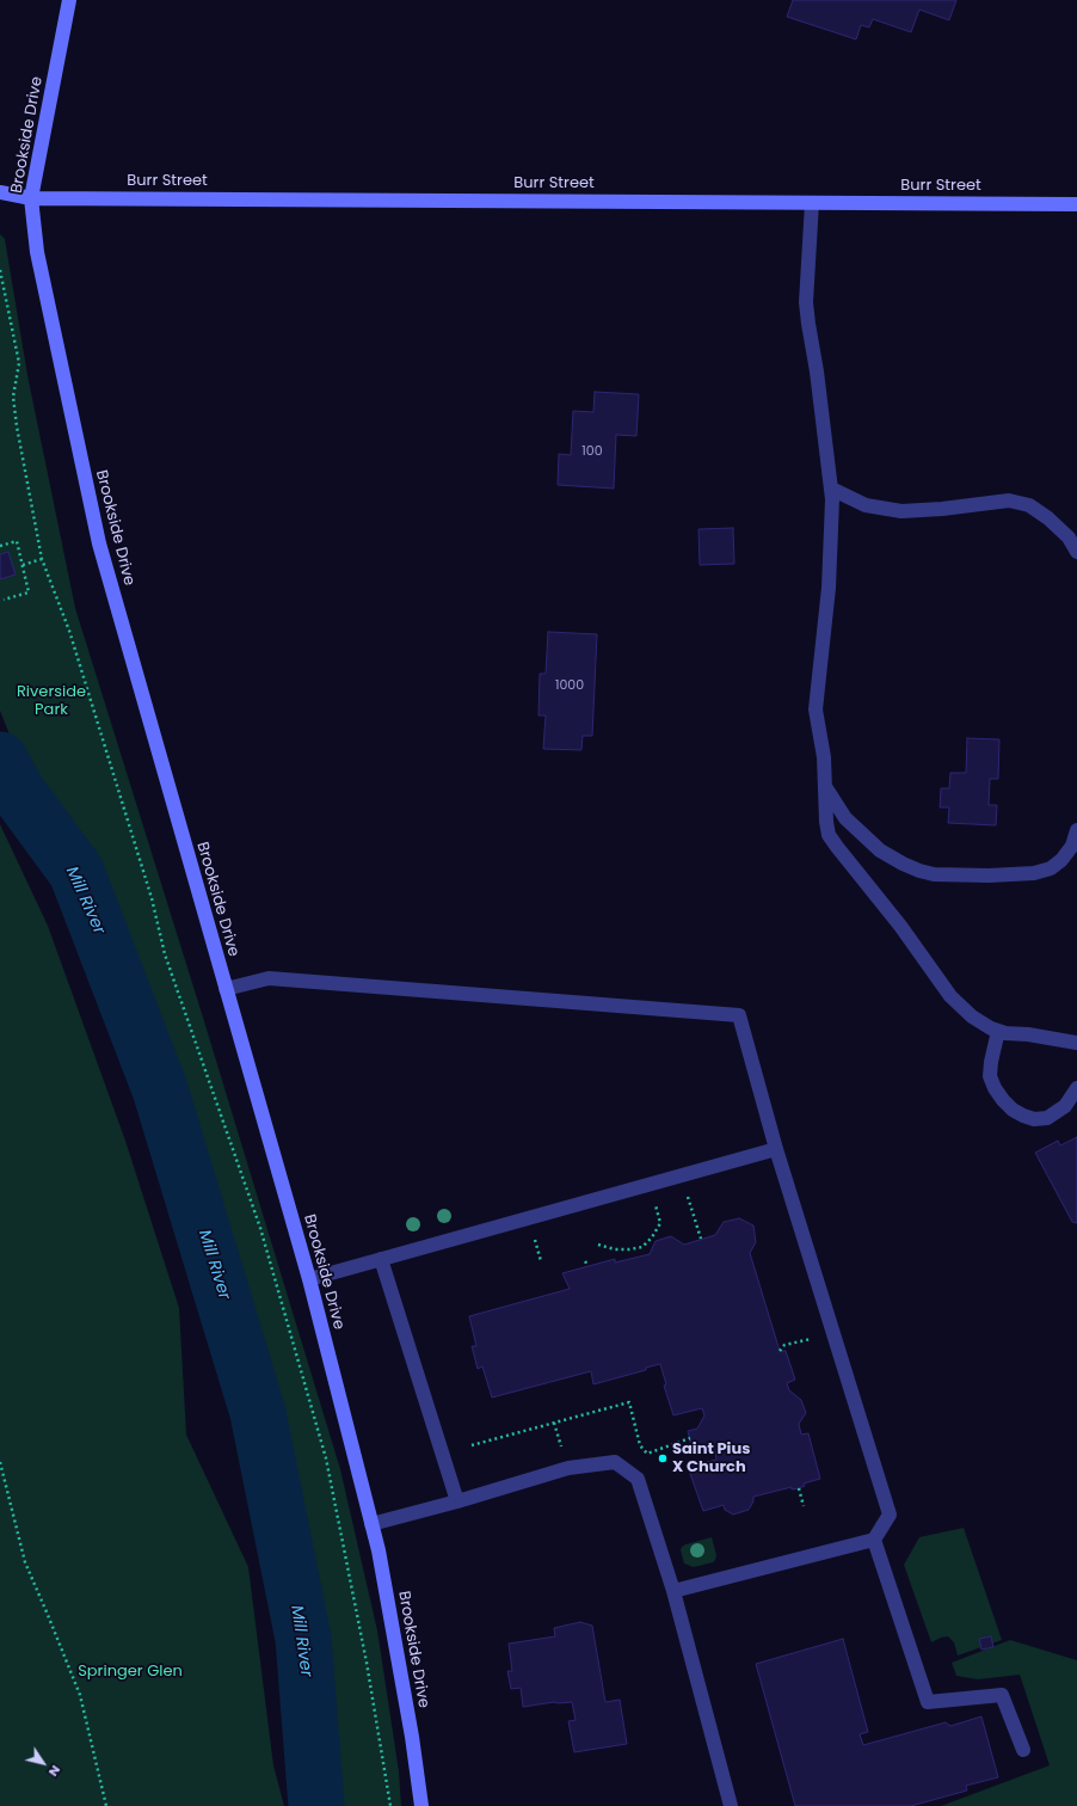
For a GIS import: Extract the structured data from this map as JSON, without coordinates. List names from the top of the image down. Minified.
{"streets":{"main road":["Brookside Drive","Burr Street"]},"crossings":[["Brookside Drive","Burr Street"]],"water":["Mill River"],"parks":["Riverside Park","Springer Glen"],"places":["Saint Pius X Church"],"house_numbers":["100","1000"],"north":"bottom right"}
